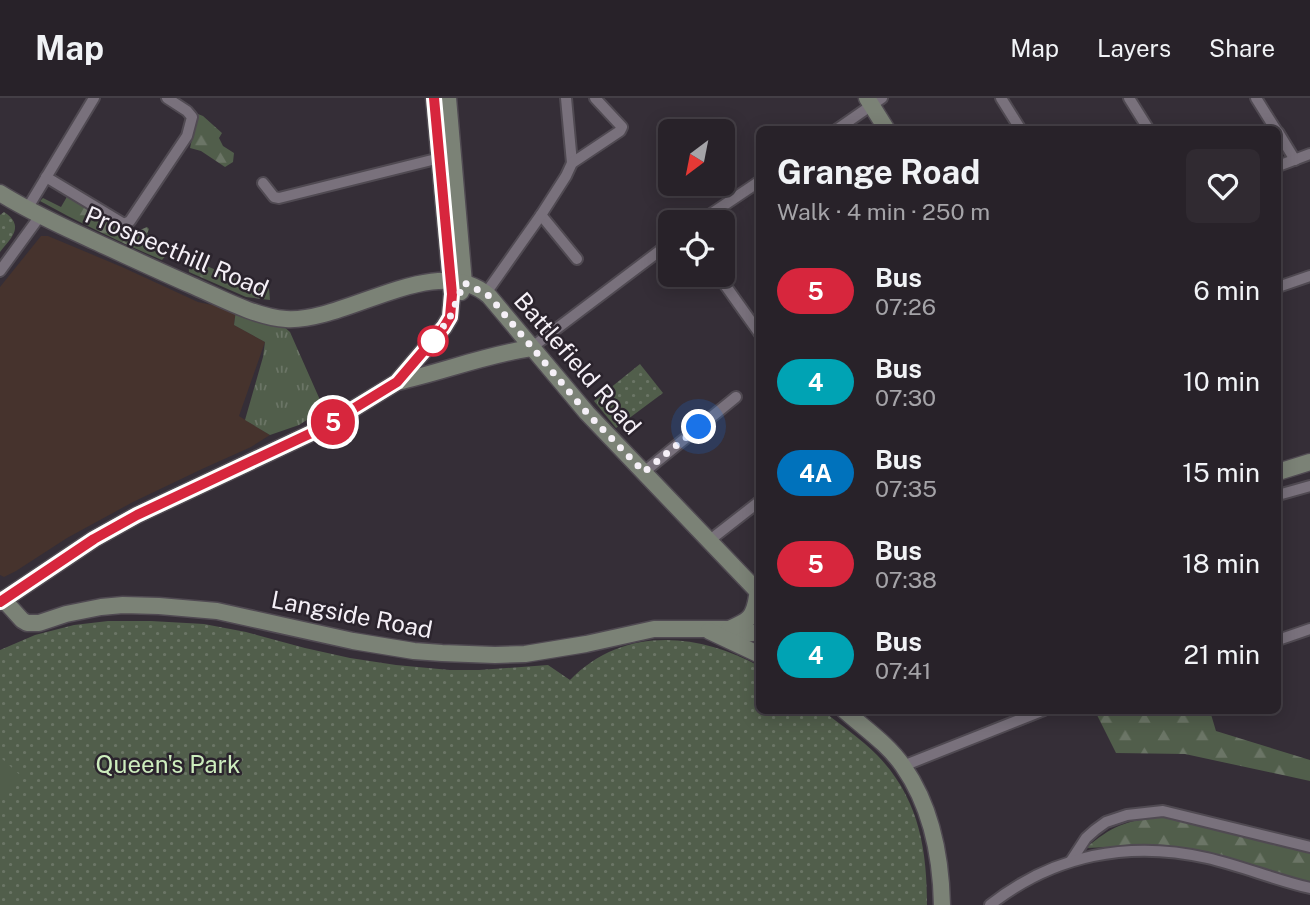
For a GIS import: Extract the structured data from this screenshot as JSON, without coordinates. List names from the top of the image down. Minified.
{"streets":{"street":["Prospecthill Road","Battlefield Road","Langside Road"]},"crossings":[["Prospecthill Road","Battlefield Road"]],"parks":["Queen's Park"],"lines":["bus line 5"],"north":"bottom left","page":{"header":"Map","nav":["Map","Layers","Share"],"on_map":"5","heading":["Grange Road","Walk · 4 min · 250 m"],"list":[{"mark":"5","name":"Bus","note":"07:26","value":"6 min"},{"mark":"4","name":"Bus","note":"07:30","value":"10 min"},{"mark":"4A","name":"Bus","note":"07:35","value":"15 min"},{"mark":"5","name":"Bus","note":"07:38","value":"18 min"},{"mark":"4","name":"Bus","note":"07:41","value":"21 min"}]}}
